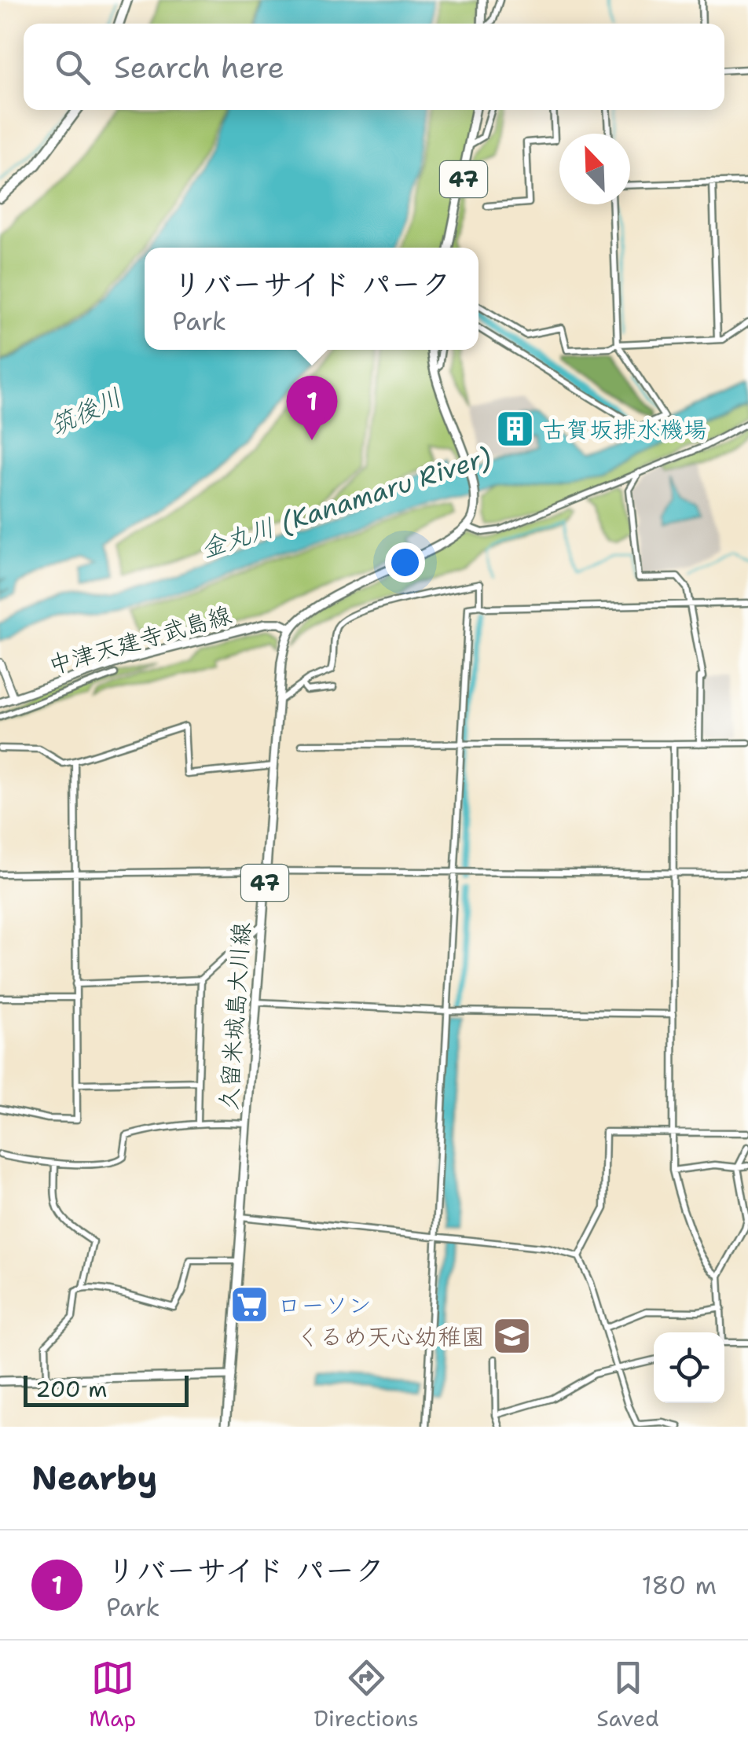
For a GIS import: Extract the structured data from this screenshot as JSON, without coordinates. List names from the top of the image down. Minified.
{"streets":{"main road":["47","中津天建寺武島線","久留米城島大川線"]},"crossings":[["中津天建寺武島線","久留米城島大川線"]],"water":["筑後川","金丸川 (Kanamaru River)"],"places":{"building":["古賀坂排水機場"],"supermarket":["ローソン"],"school or university":["くるめ天心幼稚園"]},"scale_bar":"200 m","north":"top left","page":{"search":"Search here","popup":["リバーサイド パーク","Park"],"pins":"1","scale":"200 m","heading":"Nearby","list":[{"mark":"1","name":"リバーサイド パーク","note":"Park","value":"180 m"}],"nav":["Map","Directions","Saved"]}}
